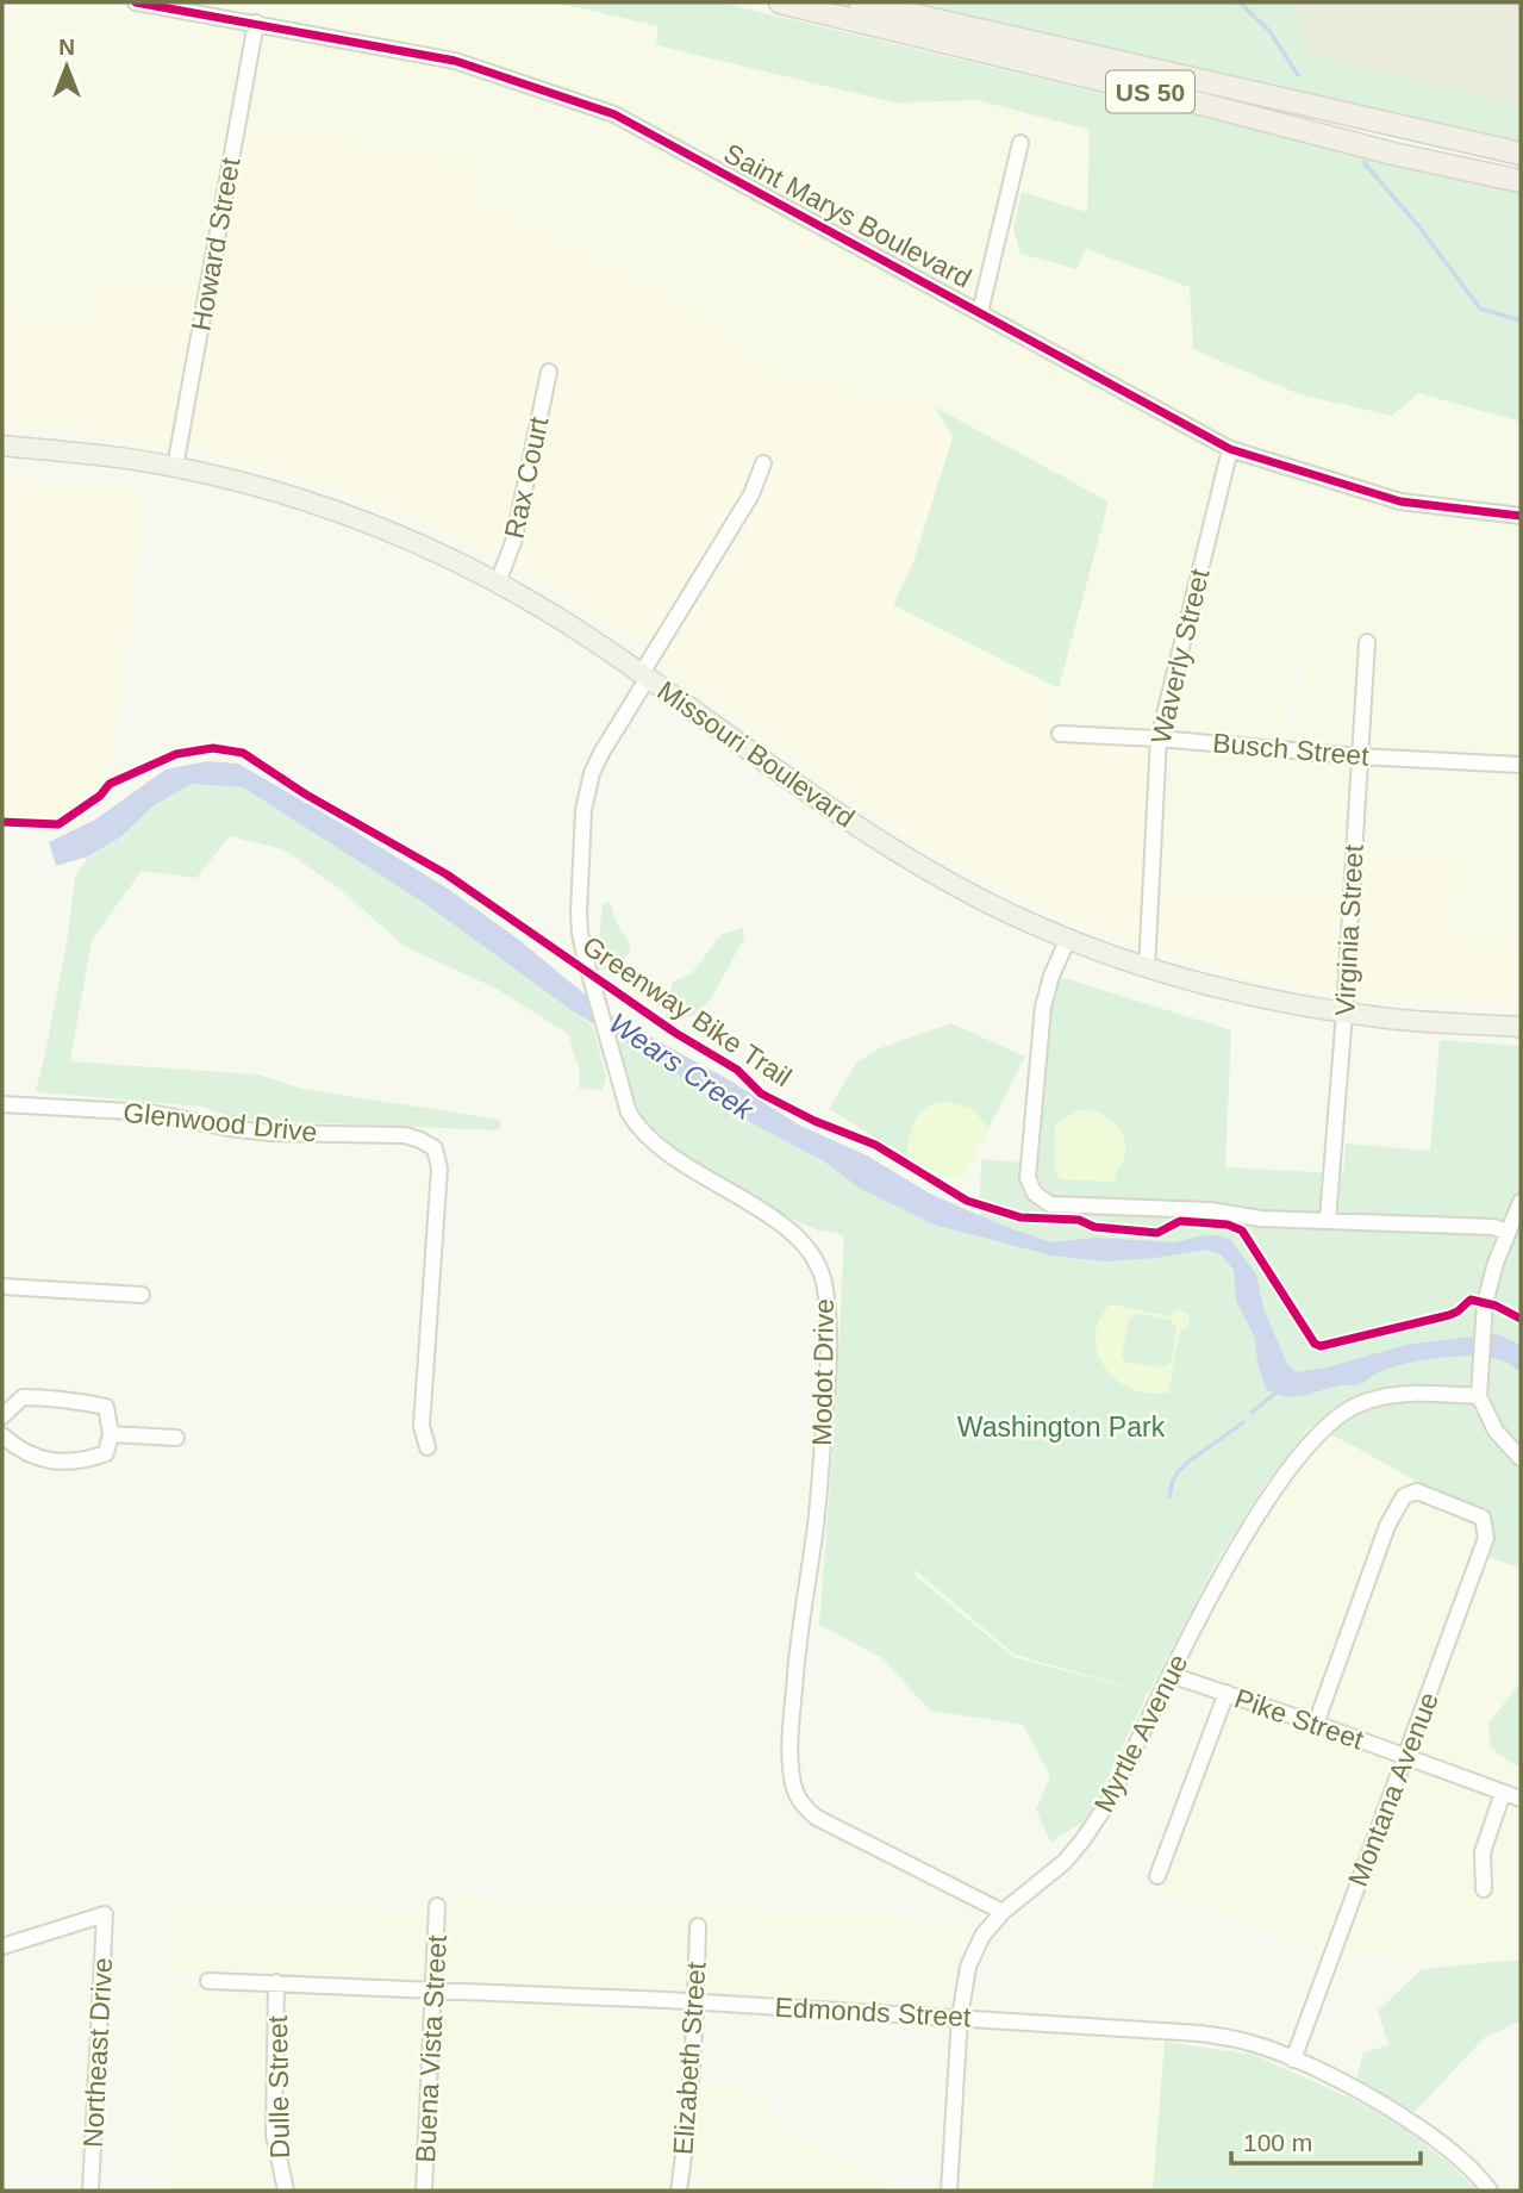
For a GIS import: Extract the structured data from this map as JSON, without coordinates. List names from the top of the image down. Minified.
{"streets":{"highway":["US 50"],"main road":["Missouri Boulevard"],"street":["Saint Marys Boulevard","Howard Street","Rax Court","Waverly Street","Busch Street","Virginia Street","Glenwood Drive","Modot Drive","Pike Street","Myrtle Avenue","Montana Avenue","Edmonds Street","Buena Vista Street","Northeast Drive","Elizabeth Street","Dulle Street"],"cycle path":["Greenway Bike Trail"]},"crossings":[["Saint Marys Boulevard","Howard Street"],["Saint Marys Boulevard","Waverly Street"],["Howard Street","Missouri Boulevard"],["Rax Court","Missouri Boulevard"],["Waverly Street","Busch Street"],["Waverly Street","Missouri Boulevard"],["Busch Street","Virginia Street"],["Missouri Boulevard","Virginia Street"],["Missouri Boulevard","Modot Drive"],["Modot Drive","Myrtle Avenue"],["Pike Street","Myrtle Avenue"],["Pike Street","Montana Avenue"],["Myrtle Avenue","Edmonds Street"],["Montana Avenue","Edmonds Street"],["Edmonds Street","Buena Vista Street"],["Edmonds Street","Elizabeth Street"],["Edmonds Street","Dulle Street"]],"water":["Wears Creek"],"parks":["Washington Park"],"scale_bar":"100 m","north":"top"}
